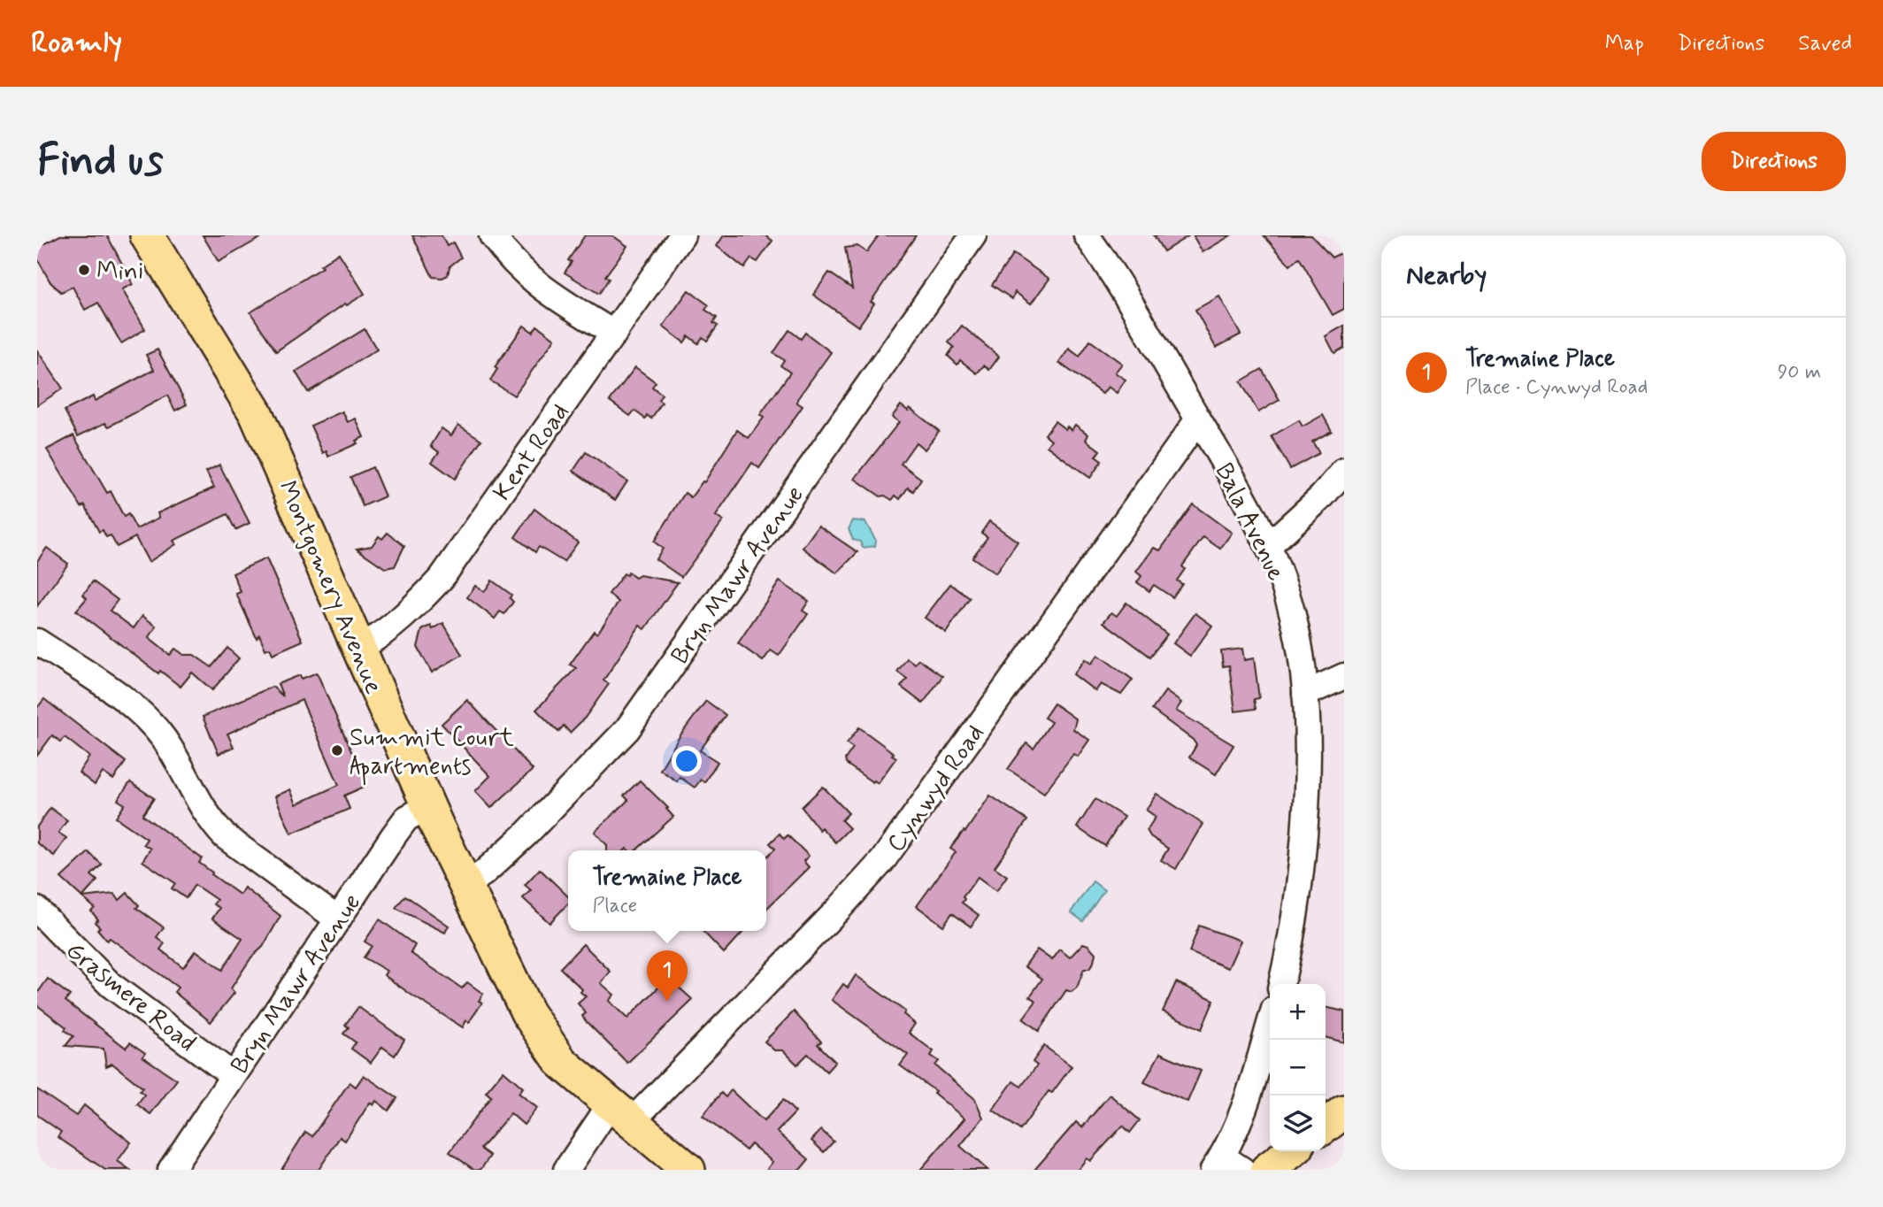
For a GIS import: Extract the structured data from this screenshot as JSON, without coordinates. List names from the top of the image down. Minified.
{"streets":{"main road":["Montgomery Avenue"],"street":["Kent Road","Bala Avenue","Bryn Mawr Avenue","Cynwyd Road","Grasmere Road"]},"crossings":[["Kent Road","Montgomery Avenue"],["Bala Avenue","Cynwyd Road"],["Bryn Mawr Avenue","Montgomery Avenue"],["Bryn Mawr Avenue","Grasmere Road"],["Montgomery Avenue","Cynwyd Road"]],"places":["Mini","Summit Court Apartments"],"page":{"header":"Roamly","nav":["Map","Directions","Saved"],"buttons":"Directions","title":"Find us","heading":"Nearby","list":[{"mark":"1","name":"Tremaine Place","note":"Place · Cynwyd Road","value":"90 m"}],"popup":["Tremaine Place","Place"],"pins":"1","map_buttons":["+","−"]}}
